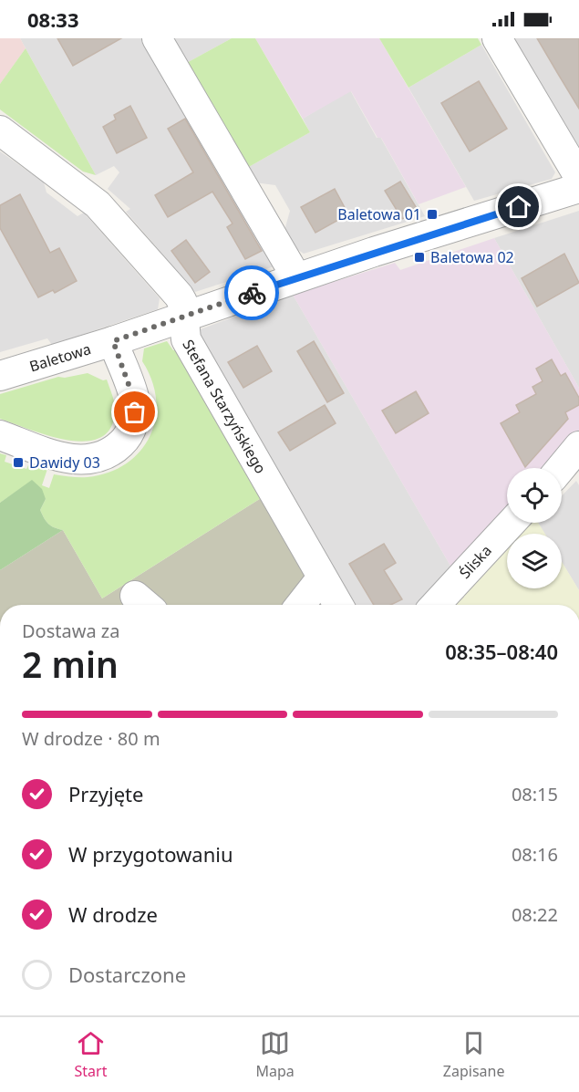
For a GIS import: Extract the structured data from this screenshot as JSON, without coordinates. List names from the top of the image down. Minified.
{"streets":{"street":["Baletowa","Stefana Starzyńskiego","Śliska"]},"crossings":[["Baletowa","Stefana Starzyńskiego"]],"places":{"transit":["Baletowa 01","Baletowa 02","Dawidy 03"]},"page":{"status":"08:33","heading":["2 min","Dostawa za","08:35–08:40"],"bar":"W drodze · 80 m","list":[["Przyjęte","08:15"],["W przygotowaniu","08:16"],["W drodze","08:22"],"Dostarczone"],"tabs":["Start","Mapa","Zapisane"]}}
